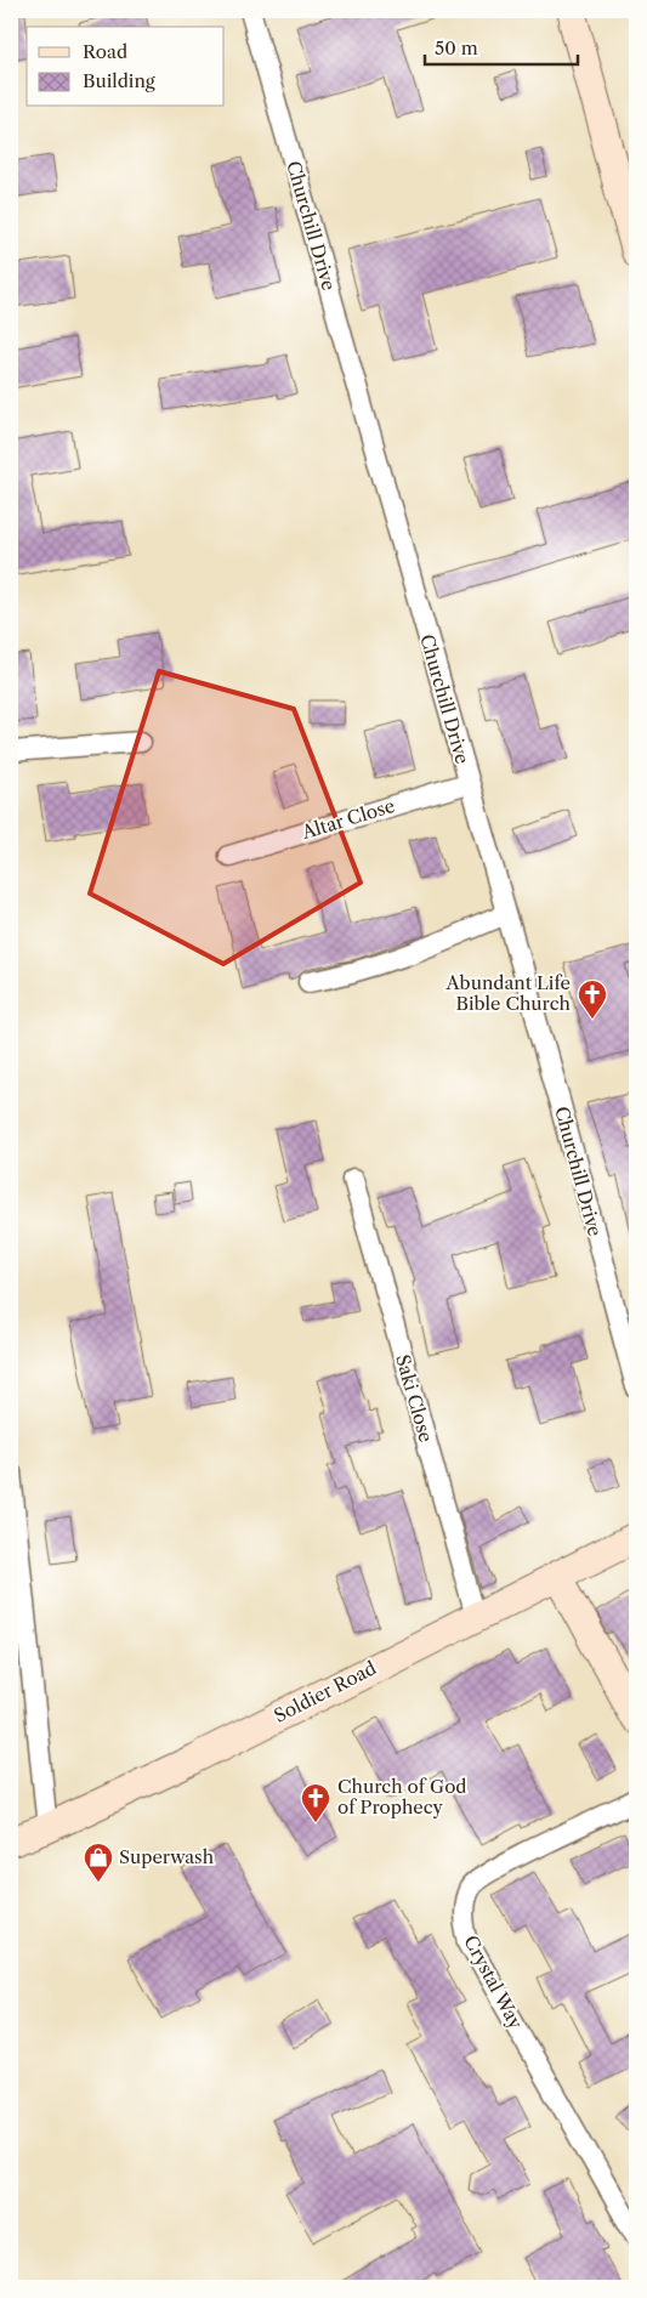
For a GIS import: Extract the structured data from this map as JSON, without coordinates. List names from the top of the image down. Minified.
{"streets":{"main road":["Soldier Road"],"street":["Churchill Drive","Altar Close","Saki Close","Crystal Way"]},"crossings":[["Churchill Drive","Altar Close"],["Saki Close","Soldier Road"]],"places":{"church":["Abundant Life Bible Church","Church of God of Prophecy"],"shop":["Superwash"]},"legend":["Road","Building"],"scale_bar":"50 m"}
